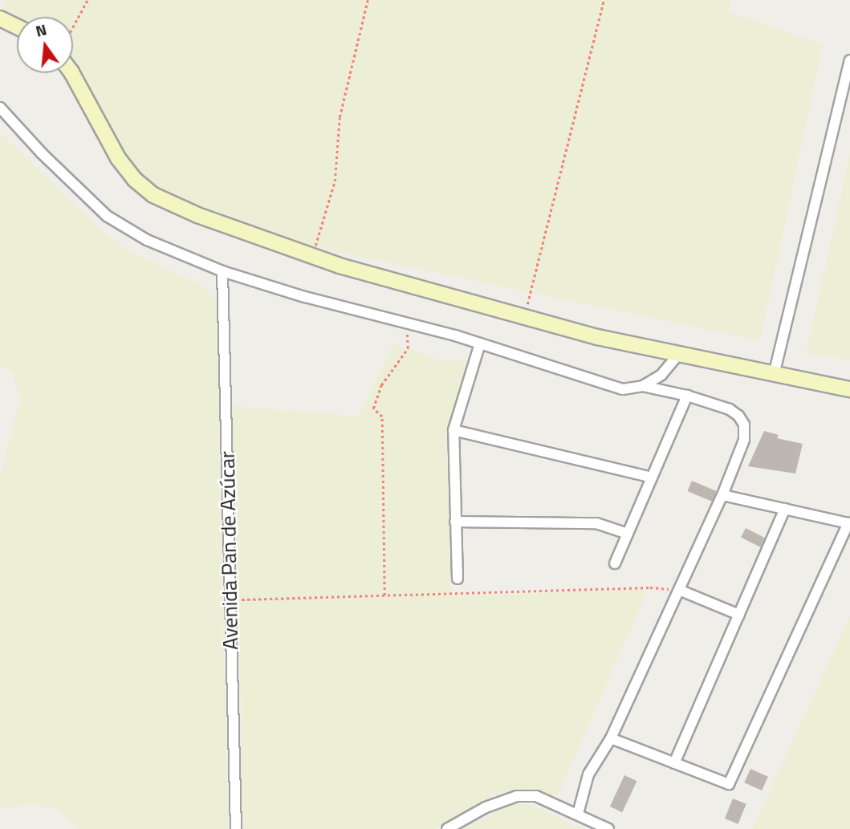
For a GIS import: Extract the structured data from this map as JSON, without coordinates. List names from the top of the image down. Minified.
{"streets":{"street":["Avenida Pan de Azúcar"]},"north":"top"}
